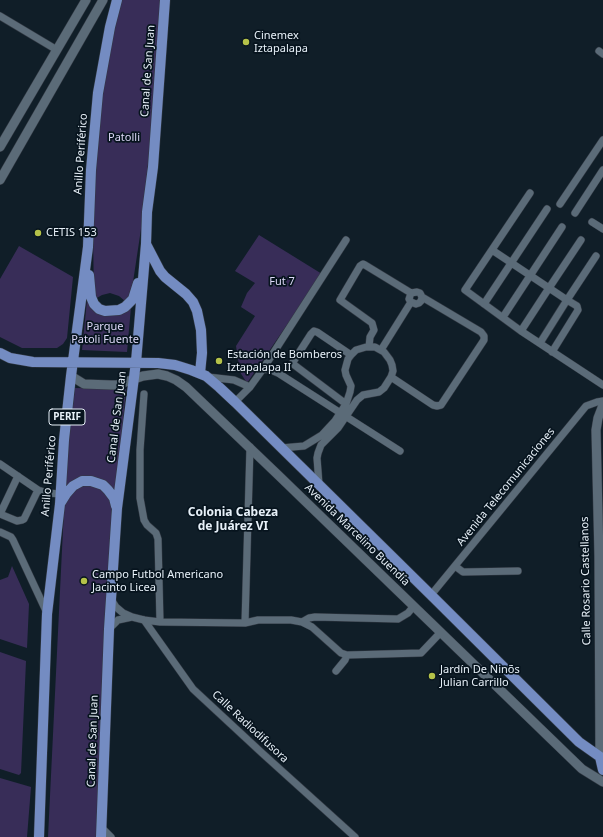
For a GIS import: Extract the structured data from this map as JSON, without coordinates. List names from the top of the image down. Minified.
{"streets":{"main road":["Canal de San Juan","Anillo Periférico","PERIF","Avenida Marcelino Buendía"],"street":["Avenida Telecomunicaciones","Calle Rosario Castellanos","Calle Radiodifusora"]},"crossings":[["Canal de San Juan","Avenida Marcelino Buendía"],["Anillo Periférico","Avenida Marcelino Buendía"],["Avenida Telecomunicaciones","Avenida Marcelino Buendía"],["Avenida Marcelino Buendía","Calle Rosario Castellanos"]],"districts":["Colonia Cabeza de Juárez VI"],"parks":["Patolli","Fut 7","Parque Patoli Fuente"],"places":["Cinemex Iztapalapa","CETIS 153","Estación de Bomberos Iztapalapa II","Campo Futbol Americano Jacinto Licea","Jardín De Ninõs Julian Carrillo"]}
